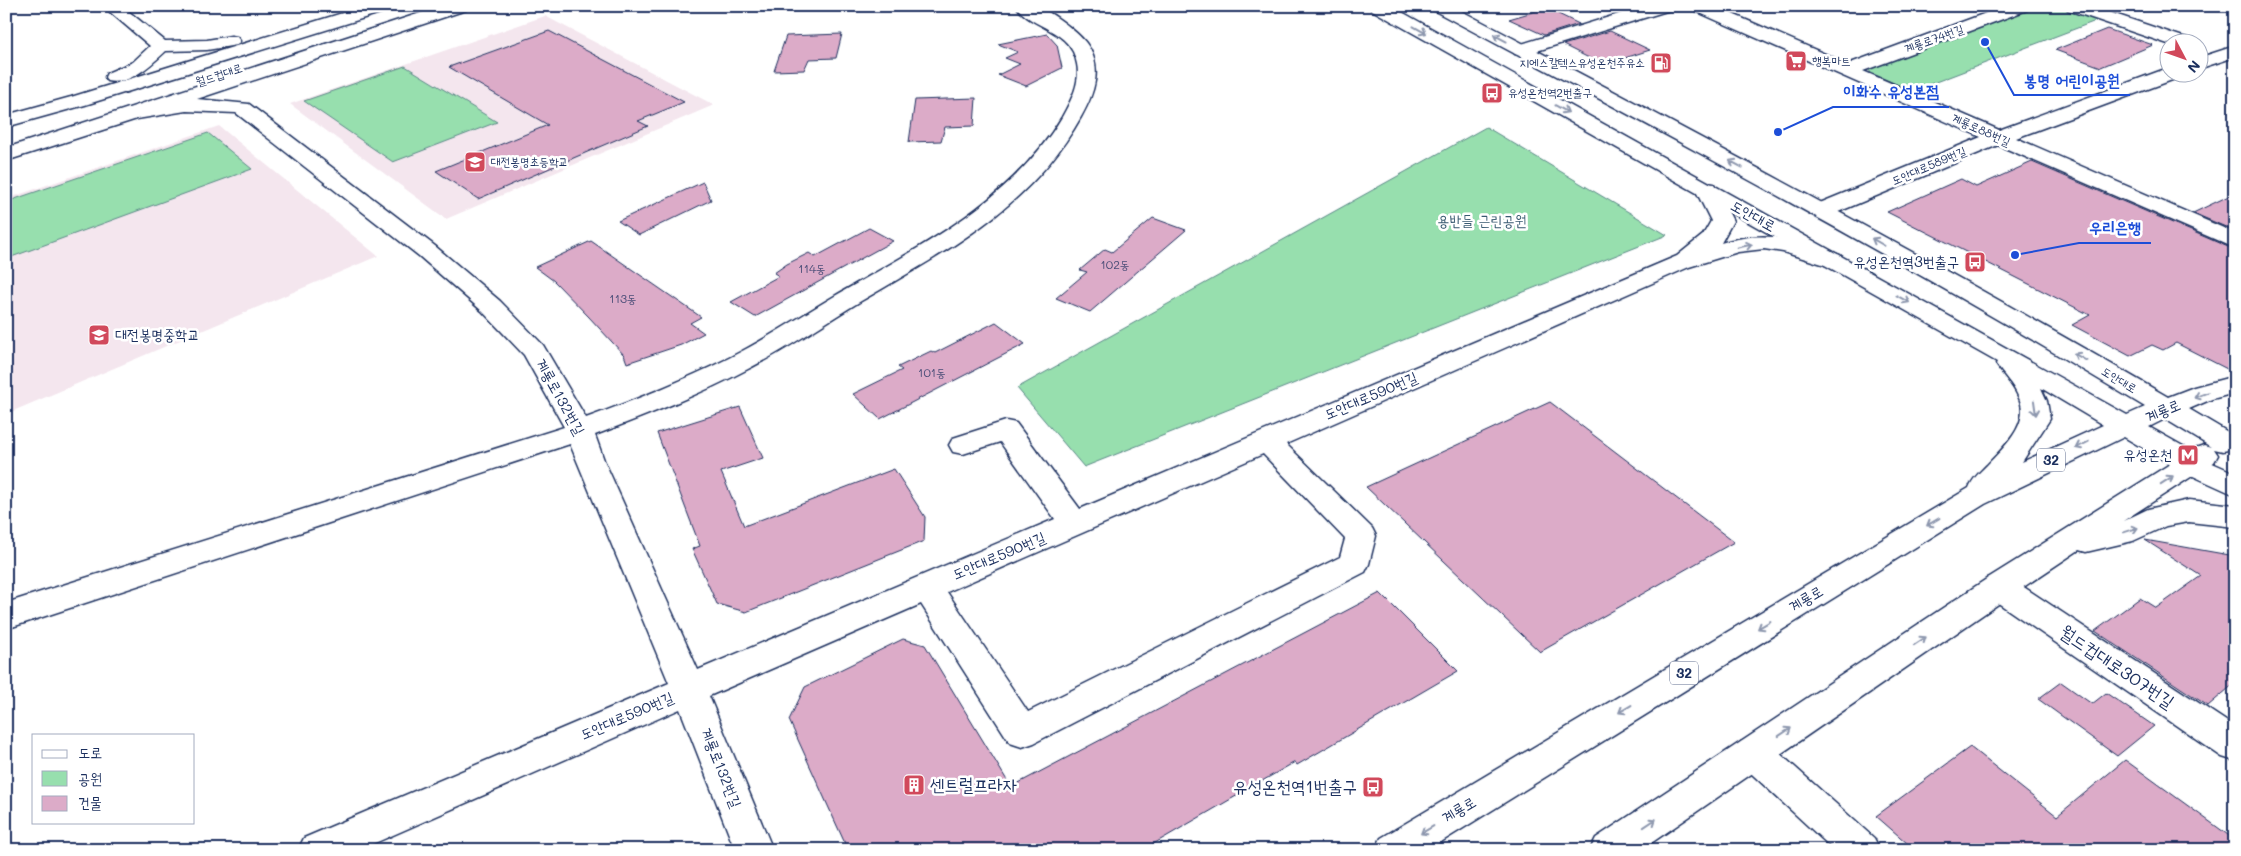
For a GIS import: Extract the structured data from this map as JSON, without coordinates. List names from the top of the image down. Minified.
{"streets":{"street":["계룡로74번길","월드컵대로","계룡로88번길","도안대로589번길","도안대로","도안대로590번길","계룡로132번길","계룡로","32","월드컵대로307번길"]},"crossings":[["계룡로74번길","계룡로88번길"],["계룡로88번길","도안대로589번길"],["도안대로589번길","도안대로"],["도안대로","계룡로"],["도안대로590번길","계룡로132번길"]],"parks":["용반들 근린공원"],"places":{"other":["봉명 어린이공원","이화수 유성본점","우리은행"],"supermarket":["행복마트"],"fuel station":["지에스칼텍스유성온천주유소"],"bus stop":["유성온천역2번출구","유성온천역3번출구","유성온천역1번출구"],"school or university":["대전봉명초등학교","대전봉명중학교"],"metro station":["유성온천"],"building":["센트럴프라자"]},"house_numbers":["102동","114동","113동","101동"],"legend":["도로","공원","건물"],"north":"bottom right"}
